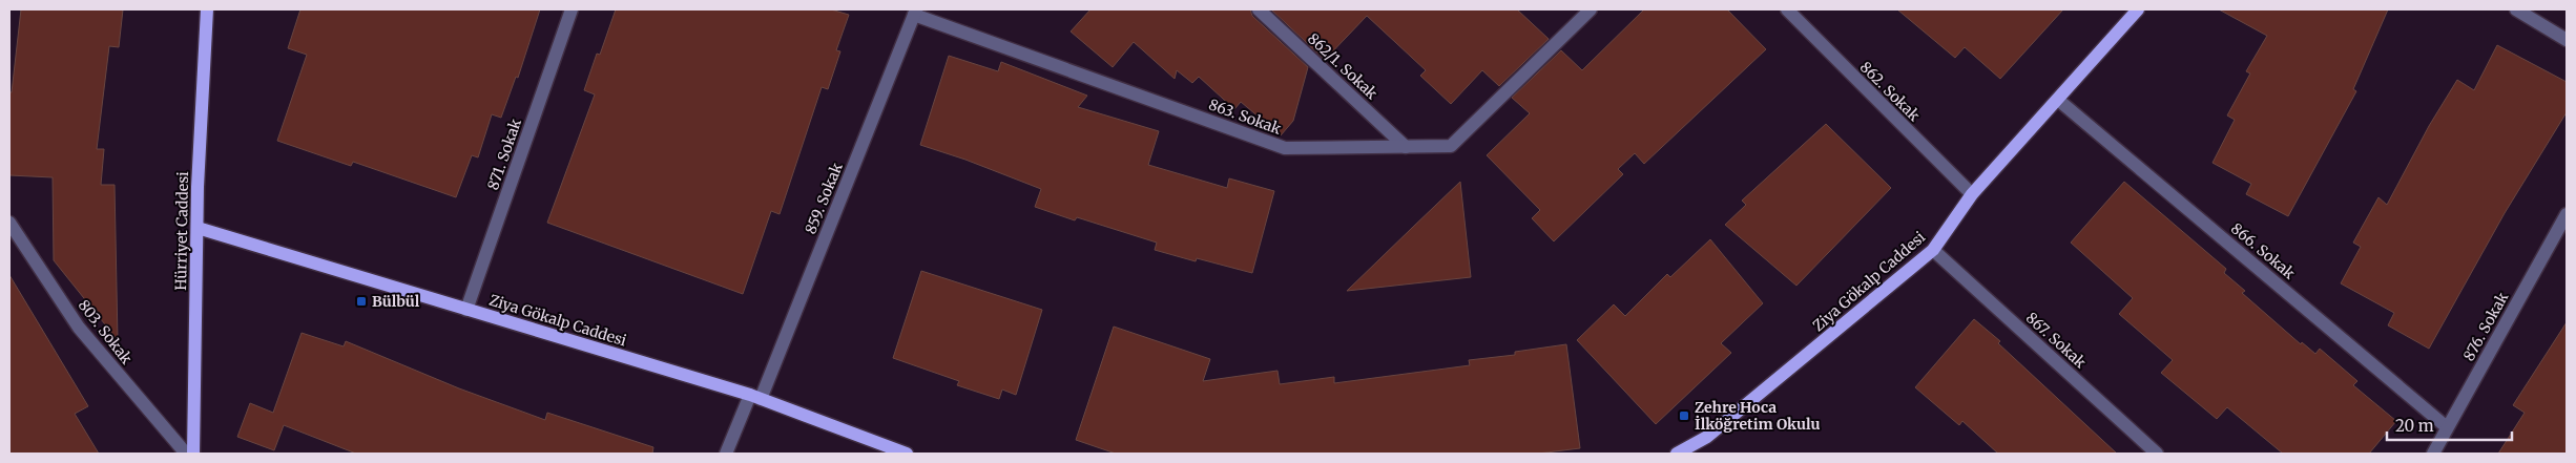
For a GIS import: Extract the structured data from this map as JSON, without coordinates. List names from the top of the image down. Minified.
{"streets":{"main road":["Hürriyet Caddesi","Ziya Gökalp Caddesi"],"street":["862/1. Sokak","862. Sokak","863. Sokak","871. Sokak","859. Sokak","866. Sokak","876. Sokak","803. Sokak","867. Sokak"]},"crossings":[["862/1. Sokak","863. Sokak"],["862. Sokak","Ziya Gökalp Caddesi"],["863. Sokak","859. Sokak"],["871. Sokak","Ziya Gökalp Caddesi"],["859. Sokak","Ziya Gökalp Caddesi"],["Hürriyet Caddesi","Ziya Gökalp Caddesi"],["866. Sokak","Ziya Gökalp Caddesi"],["866. Sokak","876. Sokak"],["Ziya Gökalp Caddesi","867. Sokak"]],"places":{"transit":["Bülbül","Zehre Hoca İlköğretim Okulu"]},"scale_bar":"20 m"}
